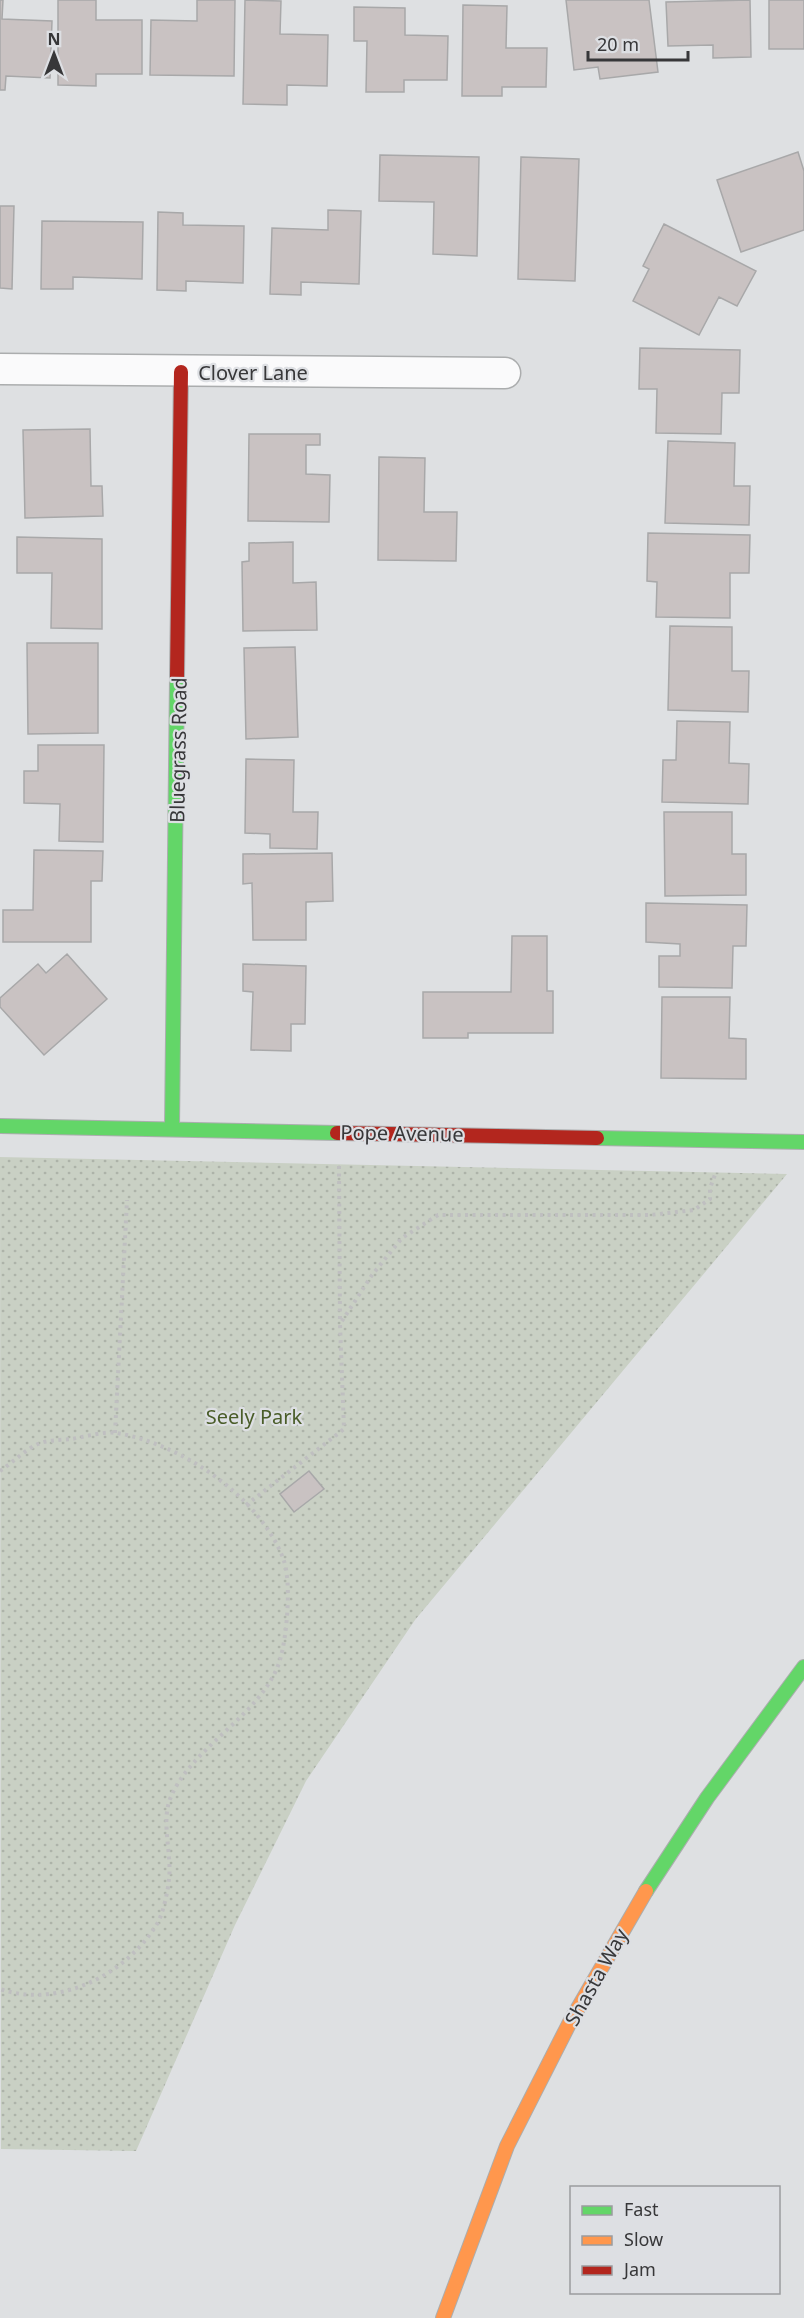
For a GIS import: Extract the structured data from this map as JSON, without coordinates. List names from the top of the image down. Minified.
{"streets":{"street":["Clover Lane","Bluegrass Road","Pope Avenue","Shasta Way"]},"crossings":[["Clover Lane","Bluegrass Road"],["Bluegrass Road","Pope Avenue"]],"parks":["Seely Park"],"legend":["Fast","Slow","Jam"],"scale_bar":"20 m","north":"top"}
